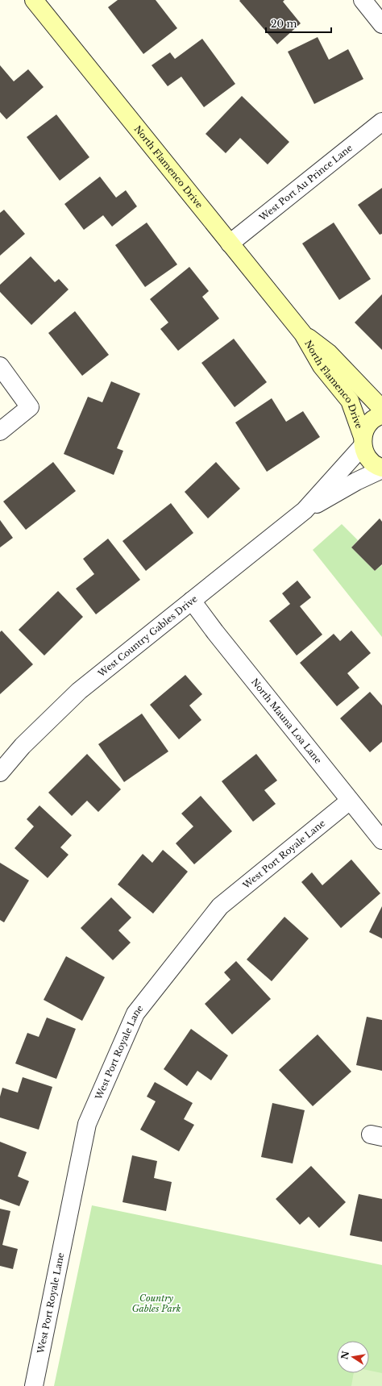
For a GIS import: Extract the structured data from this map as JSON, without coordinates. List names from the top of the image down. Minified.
{"streets":{"street":["North Flamenco Drive","West Port Au Prince Lane","West Country Gables Drive","North Mauna Loa Lane","West Port Royale Lane"]},"crossings":[["North Flamenco Drive","West Port Au Prince Lane"],["North Flamenco Drive","West Country Gables Drive"],["West Country Gables Drive","North Mauna Loa Lane"],["North Mauna Loa Lane","West Port Royale Lane"]],"parks":["Country Gables Park"],"scale_bar":"20 m","north":"left"}
